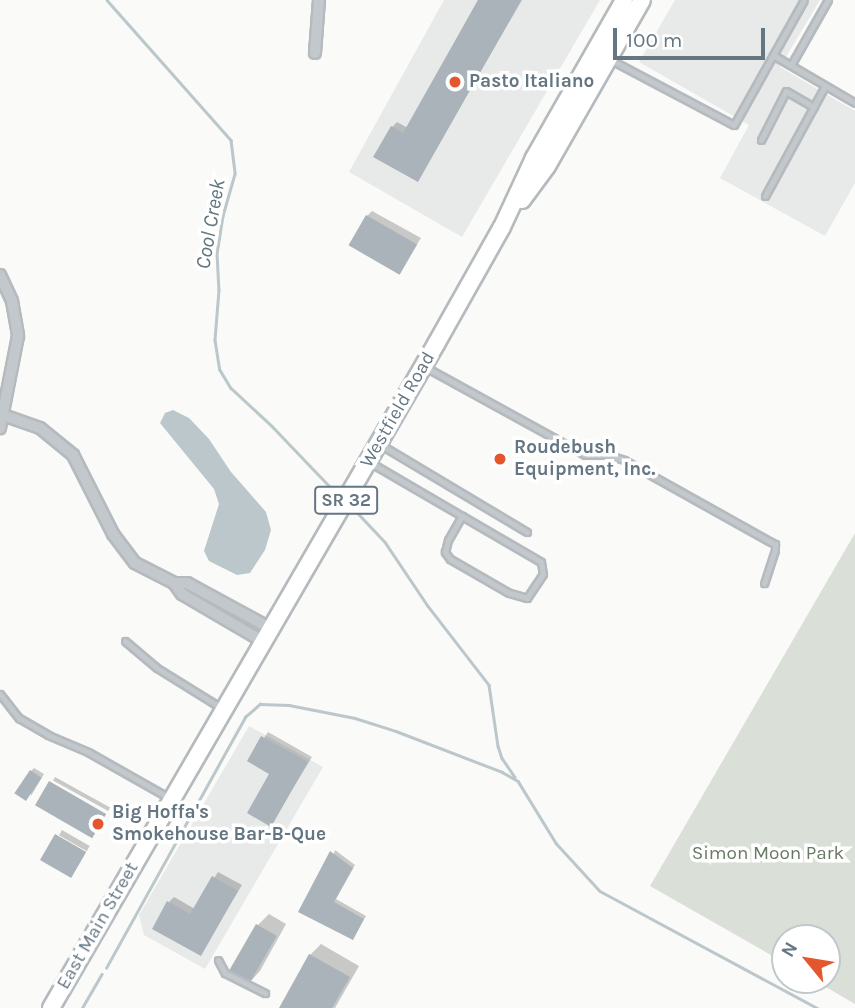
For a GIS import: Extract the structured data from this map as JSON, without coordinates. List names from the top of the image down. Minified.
{"streets":{"main road":["Westfield Road","SR 32","East Main Street"]},"crossings":[["Westfield Road","East Main Street"]],"water":["Cool Creek"],"parks":["Simon Moon Park"],"places":["Pasto Italiano","Roudebush Equipment, Inc.","Big Hoffa's Smokehouse Bar-B-Que"],"scale_bar":"100 m","north":"top left"}
